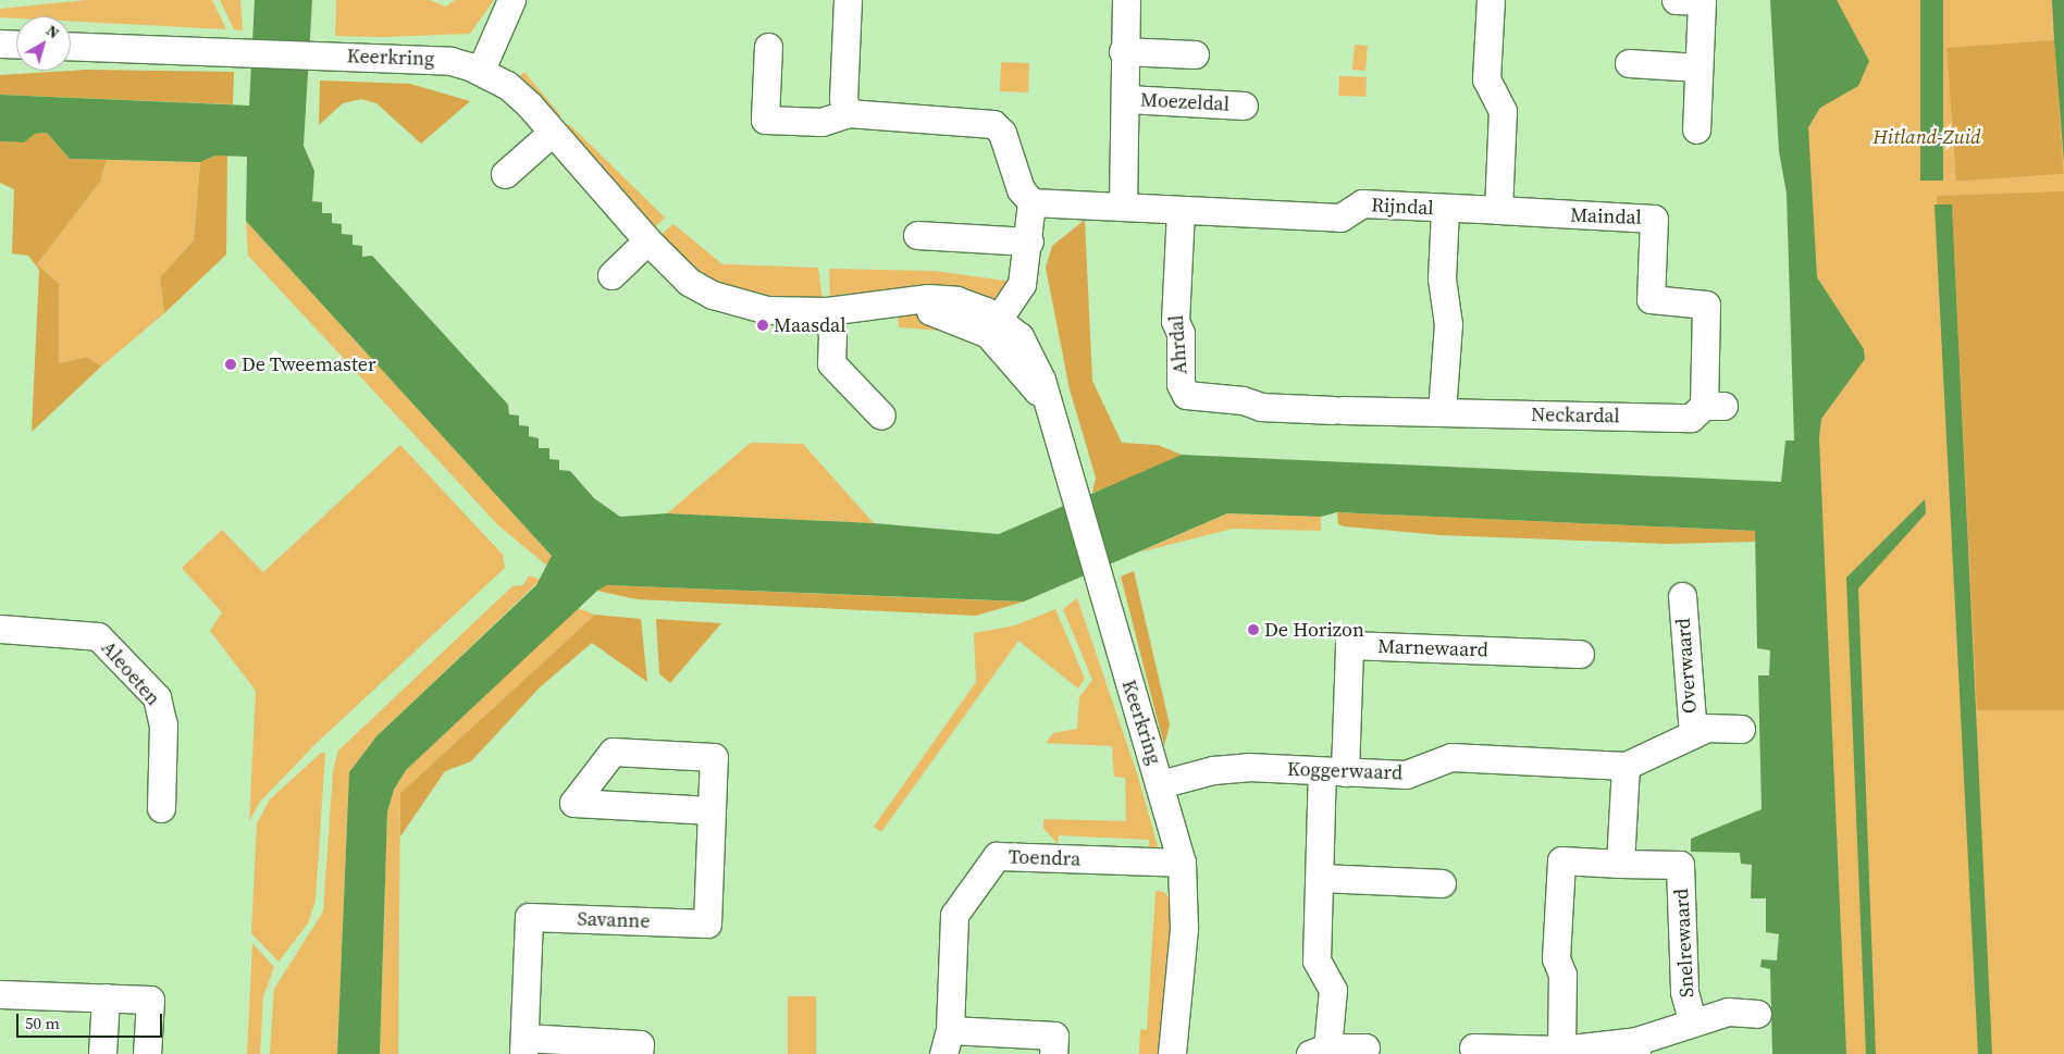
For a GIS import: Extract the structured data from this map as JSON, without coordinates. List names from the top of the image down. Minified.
{"streets":{"street":["Keerkring","Moezeldal","Rijndal","Maindal","Ahrdal","Neckardal","Marnewaard","Overwaard","Aleoeten","Koggerwaard","Toendra","Savanne","Snelrewaard"]},"crossings":[["Keerkring","Koggerwaard"],["Keerkring","Toendra"],["Moezeldal","Rijndal"],["Rijndal","Maindal"],["Rijndal","Ahrdal"],["Maindal","Neckardal"],["Ahrdal","Neckardal"],["Marnewaard","Koggerwaard"],["Overwaard","Koggerwaard"]],"parks":["Hitland-Zuid"],"places":["Maasdal","De Tweemaster","De Horizon"],"scale_bar":"50 m","north":"top right"}
